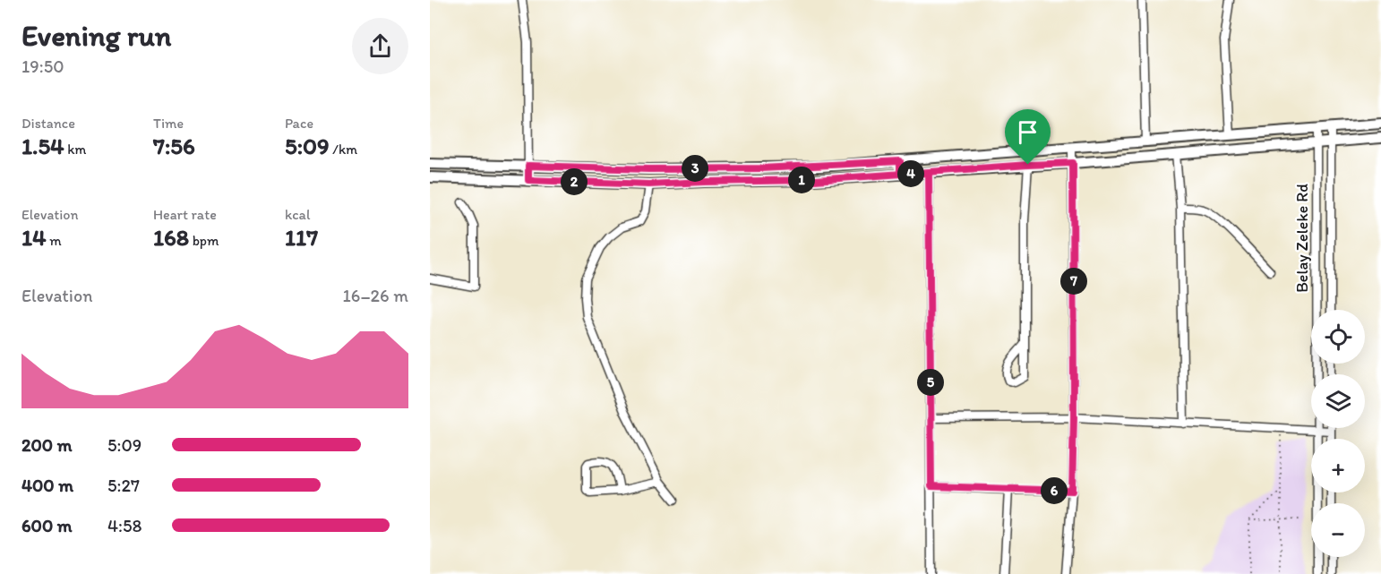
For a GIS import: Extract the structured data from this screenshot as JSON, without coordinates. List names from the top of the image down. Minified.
{"streets":{"street":["Belay Zeleke Rd"]},"page":{"heading":["Evening run","19:50"],"stats":[["Distance","1.54 km"],["Time","7:56"],["Pace","5:09 /km"],["Elevation","14 m"],["Heart rate","168 bpm"],["kcal","117"]],"pins":["3","4","1","2","7","5","6"],"chart":["Elevation","16–26 m"],"map_buttons":["+","−"],"list":[{"name":"200 m","note":"5:09"},{"name":"400 m","note":"5:27"},{"name":"600 m","note":"4:58"}]}}
